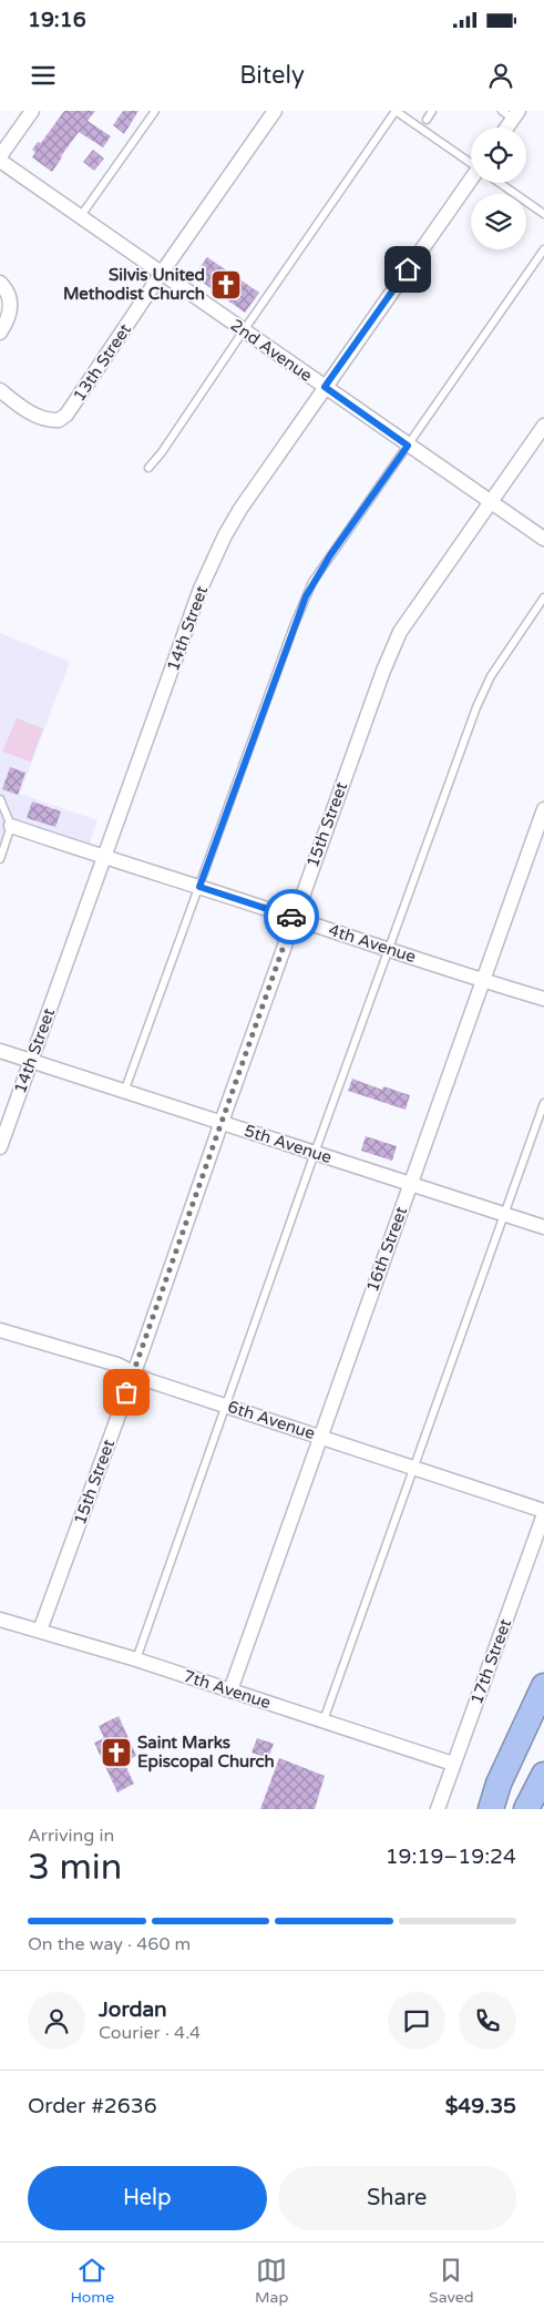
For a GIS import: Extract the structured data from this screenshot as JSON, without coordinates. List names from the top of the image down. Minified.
{"streets":{"street":["2nd Avenue","13th Street","14th Street","15th Street","4th Avenue","5th Avenue","16th Street","6th Avenue","17th Street","7th Avenue"]},"crossings":[["2nd Avenue","13th Street"],["2nd Avenue","14th Street"],["2nd Avenue","15th Street"],["14th Street","4th Avenue"],["14th Street","5th Avenue"],["15th Street","4th Avenue"],["15th Street","5th Avenue"],["15th Street","6th Avenue"],["15th Street","7th Avenue"],["4th Avenue","16th Street"],["5th Avenue","16th Street"],["16th Street","6th Avenue"],["16th Street","7th Avenue"],["6th Avenue","17th Street"],["17th Street","7th Avenue"]],"places":{"church":["Silvis United Methodist Church","Saint Marks Episcopal Church"]},"page":{"status":"19:16","header":"Bitely","heading":["3 min","Arriving in","19:19–19:24"],"panel":["Jordan","Courier · 4.4","Order #2636","$49.35"],"bar":"On the way · 460 m","buttons":["Help","Share"],"tabs":["Home","Map","Saved"]}}
